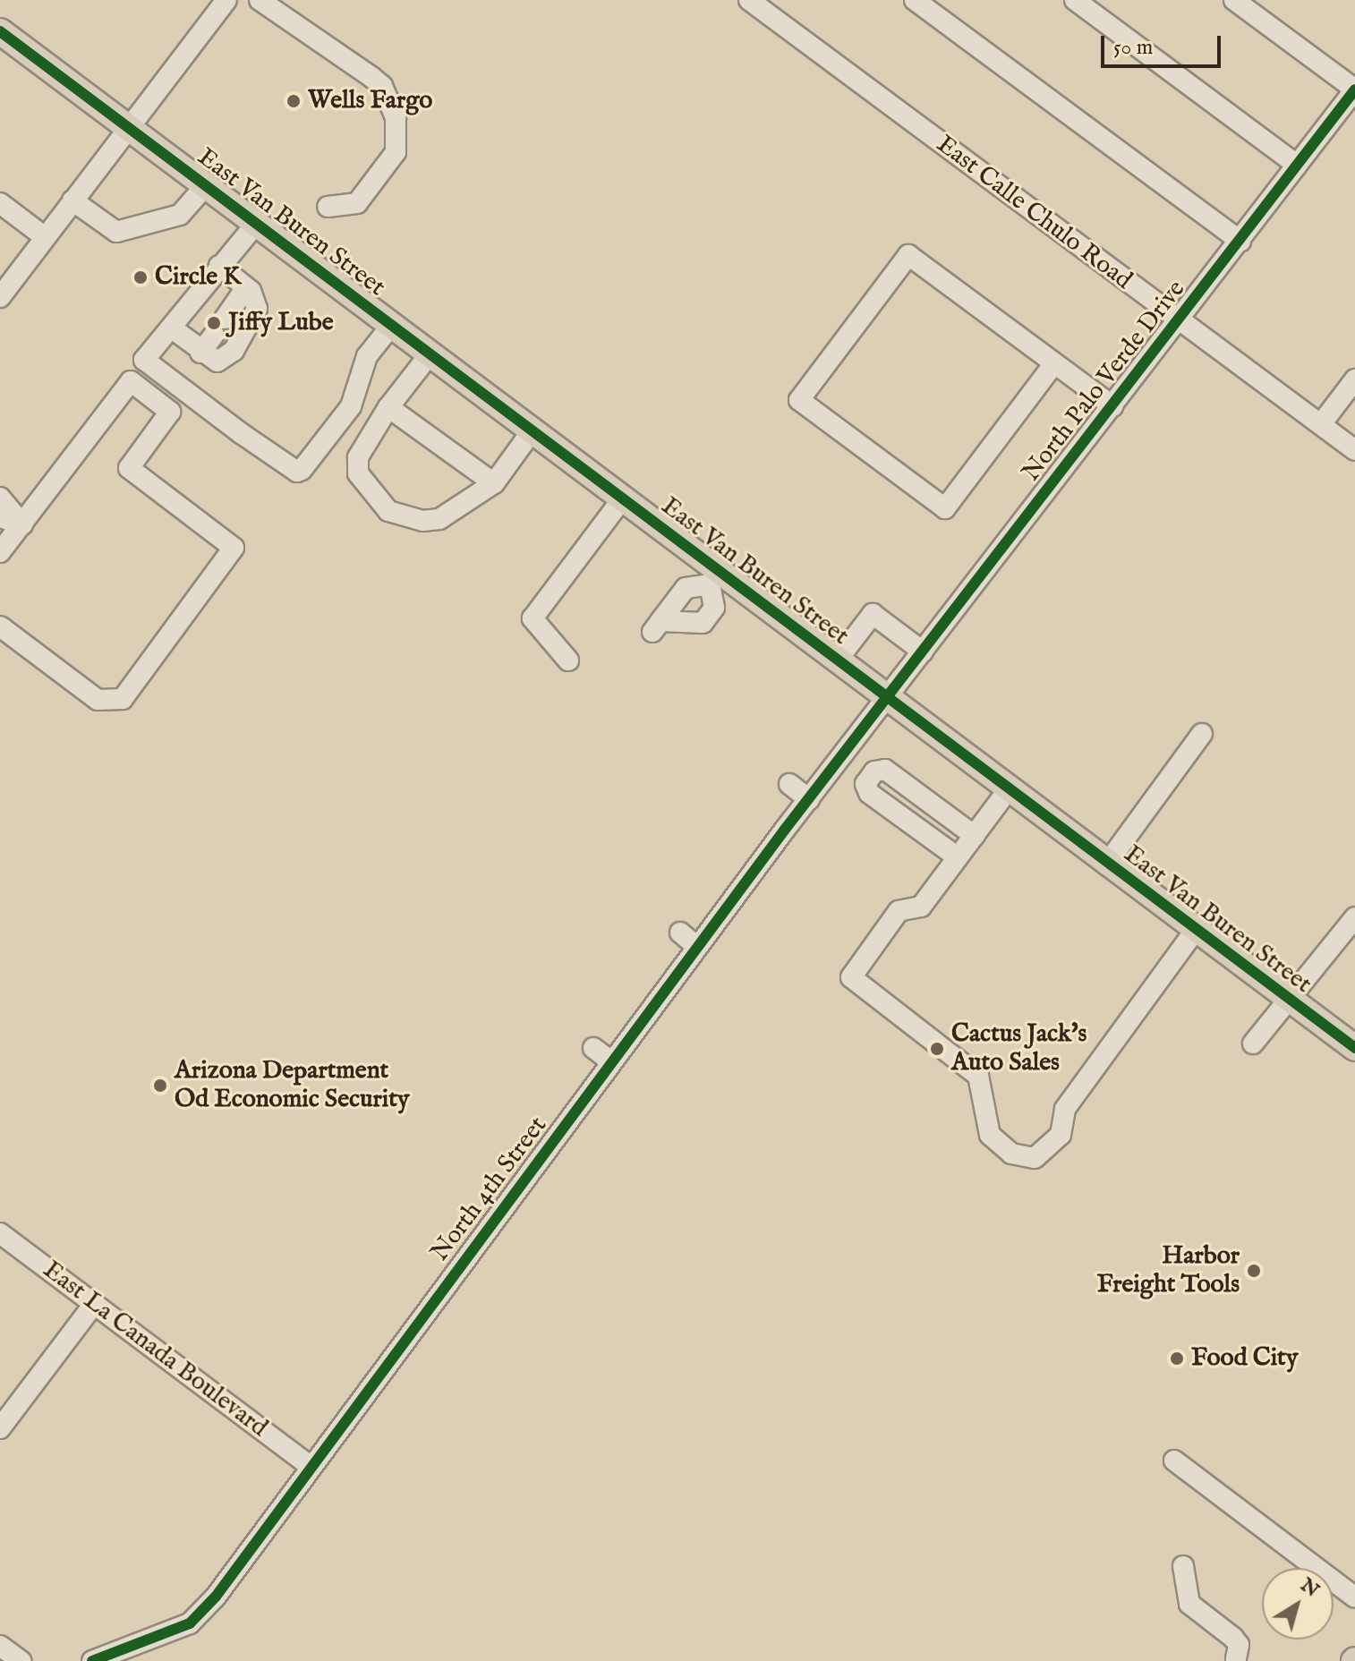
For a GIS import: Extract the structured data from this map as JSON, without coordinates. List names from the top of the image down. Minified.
{"streets":{"main road":["East Van Buren Street"],"street":["East Calle Chulo Road","North Palo Verde Drive","North 4th Street","East La Canada Boulevard"]},"crossings":[["East Calle Chulo Road","North Palo Verde Drive"],["East Van Buren Street","North Palo Verde Drive"],["East Van Buren Street","North 4th Street"],["North Palo Verde Drive","North 4th Street"],["North 4th Street","East La Canada Boulevard"]],"places":["Wells Fargo","Circle K","Jiffy Lube","Cactus Jack's Auto Sales","Arizona Department Od Economic Security","Harbor Freight Tools","Food City"],"scale_bar":"50 m","north":"top right"}
